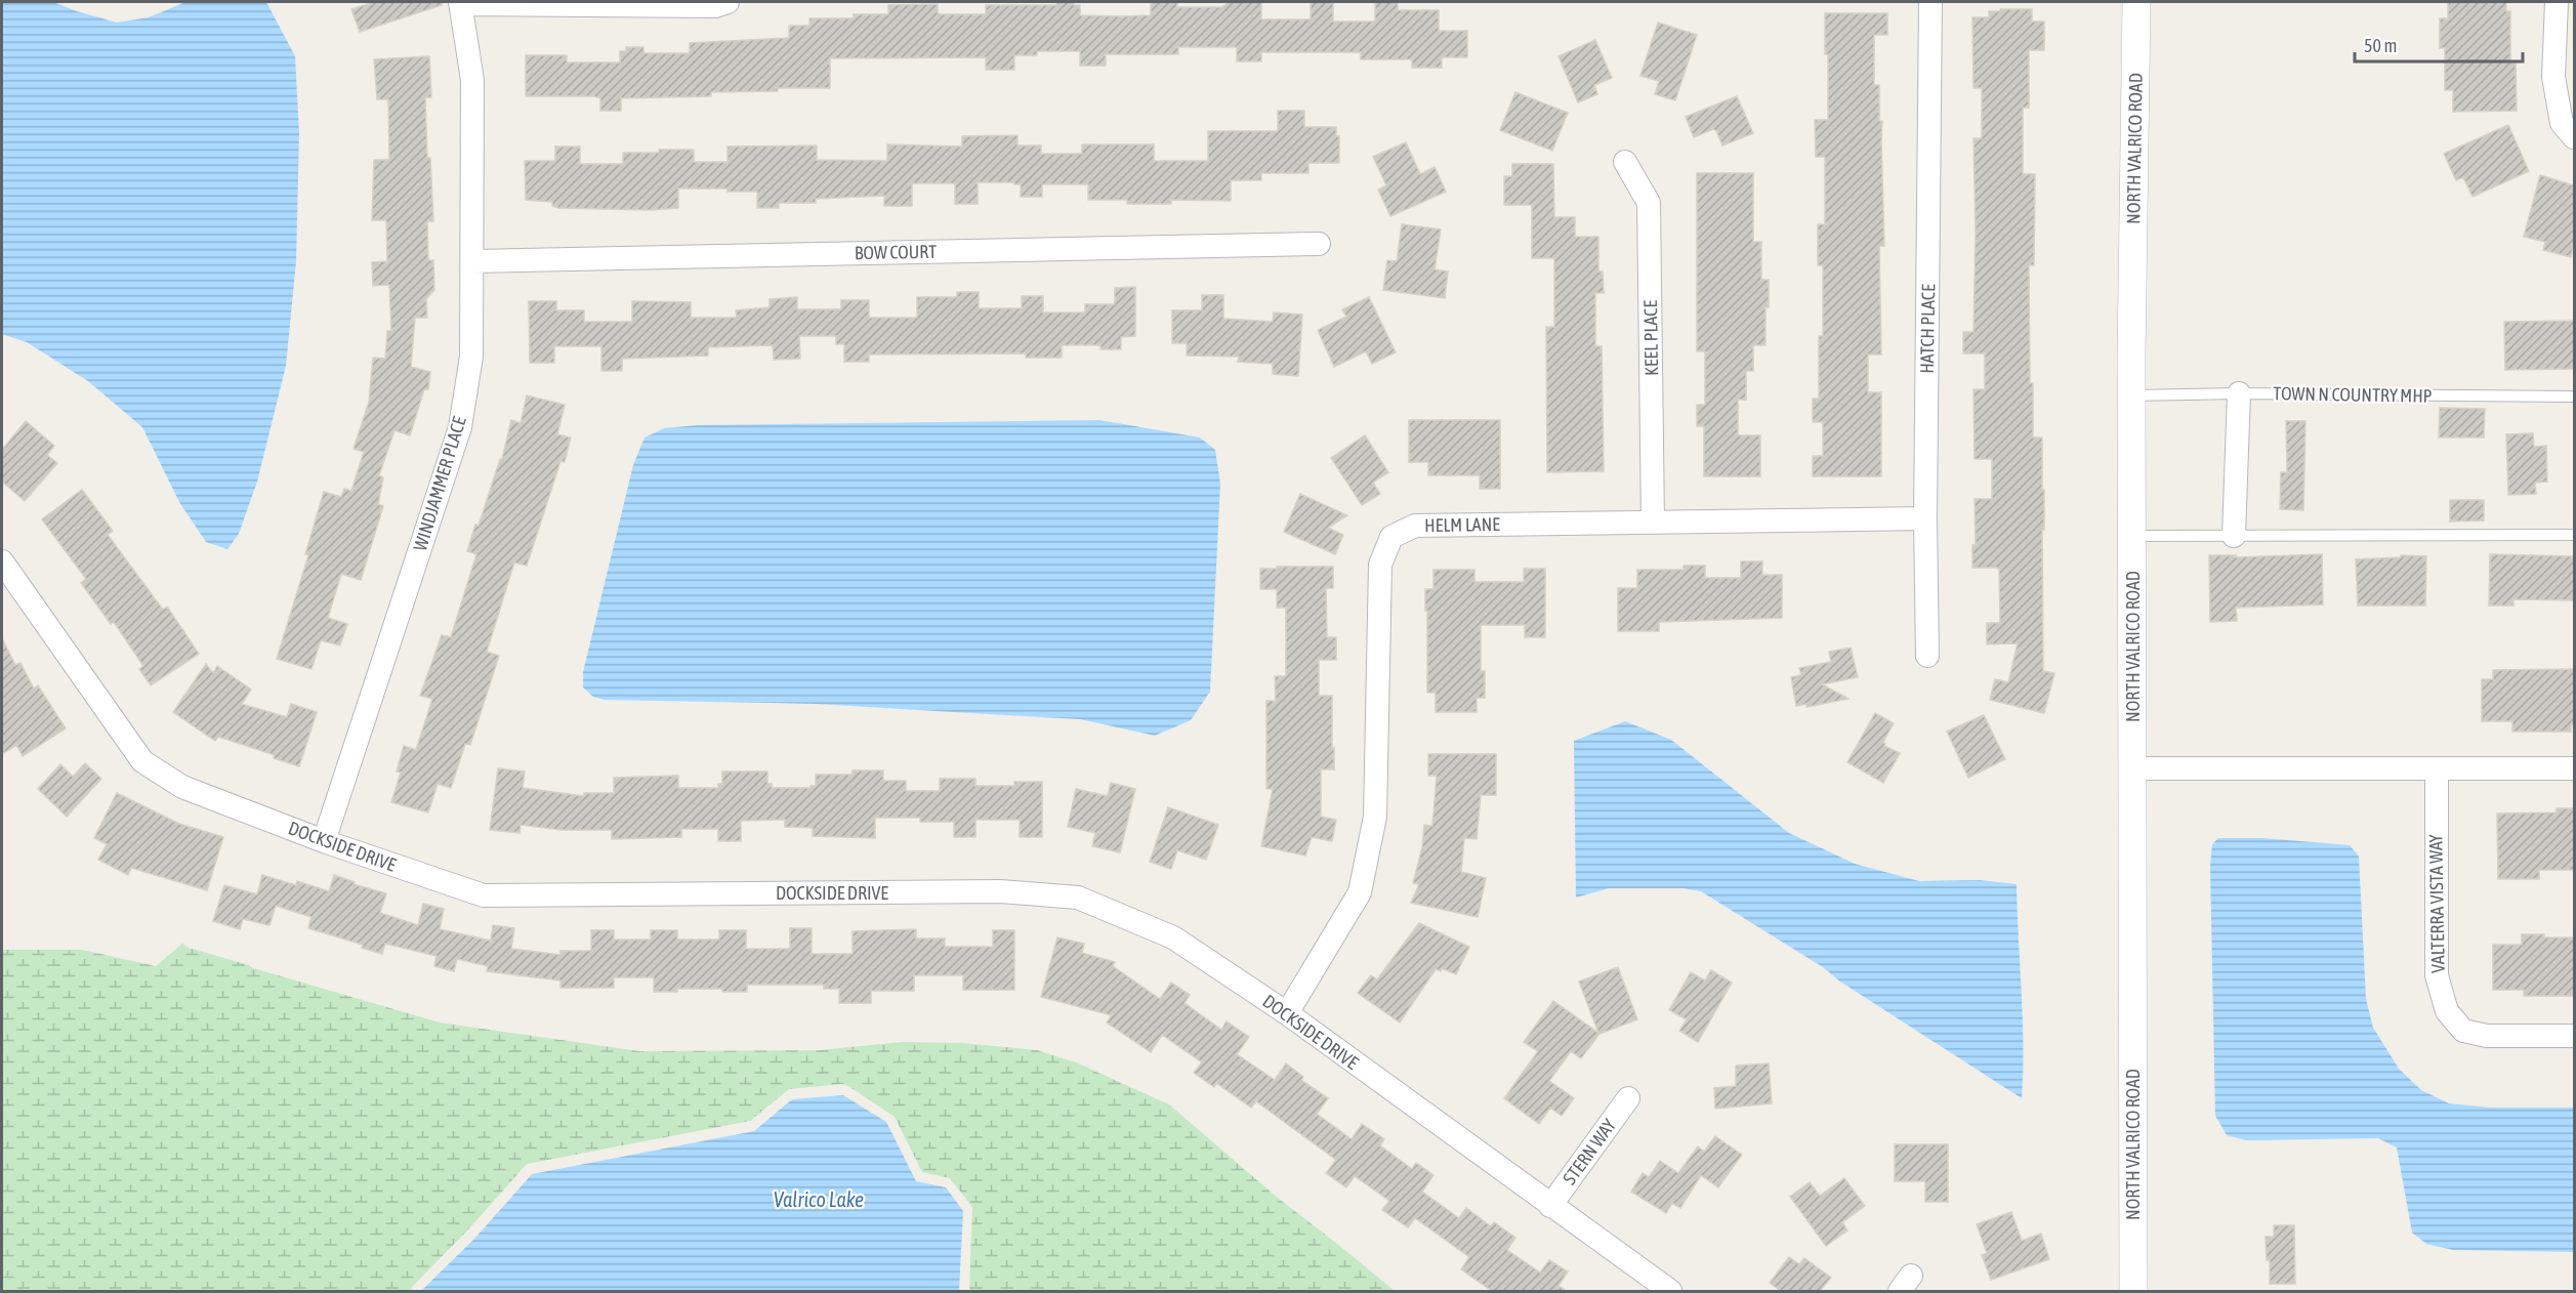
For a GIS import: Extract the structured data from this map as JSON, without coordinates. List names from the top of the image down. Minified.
{"streets":{"street":["NORTH VALRICO ROAD","BOW COURT","HATCH PLACE","KEEL PLACE","WINDJAMMER PLACE","HELM LANE","DOCKSIDE DRIVE","VALTERRA VISTA WAY","STERN WAY"],"lane":["TOWN N COUNTRY MHP"]},"crossings":[["NORTH VALRICO ROAD","TOWN N COUNTRY MHP"],["BOW COURT","WINDJAMMER PLACE"],["HATCH PLACE","HELM LANE"],["KEEL PLACE","HELM LANE"],["WINDJAMMER PLACE","DOCKSIDE DRIVE"],["HELM LANE","DOCKSIDE DRIVE"],["DOCKSIDE DRIVE","STERN WAY"]],"water":["Valrico Lake"],"scale_bar":"50 m"}
